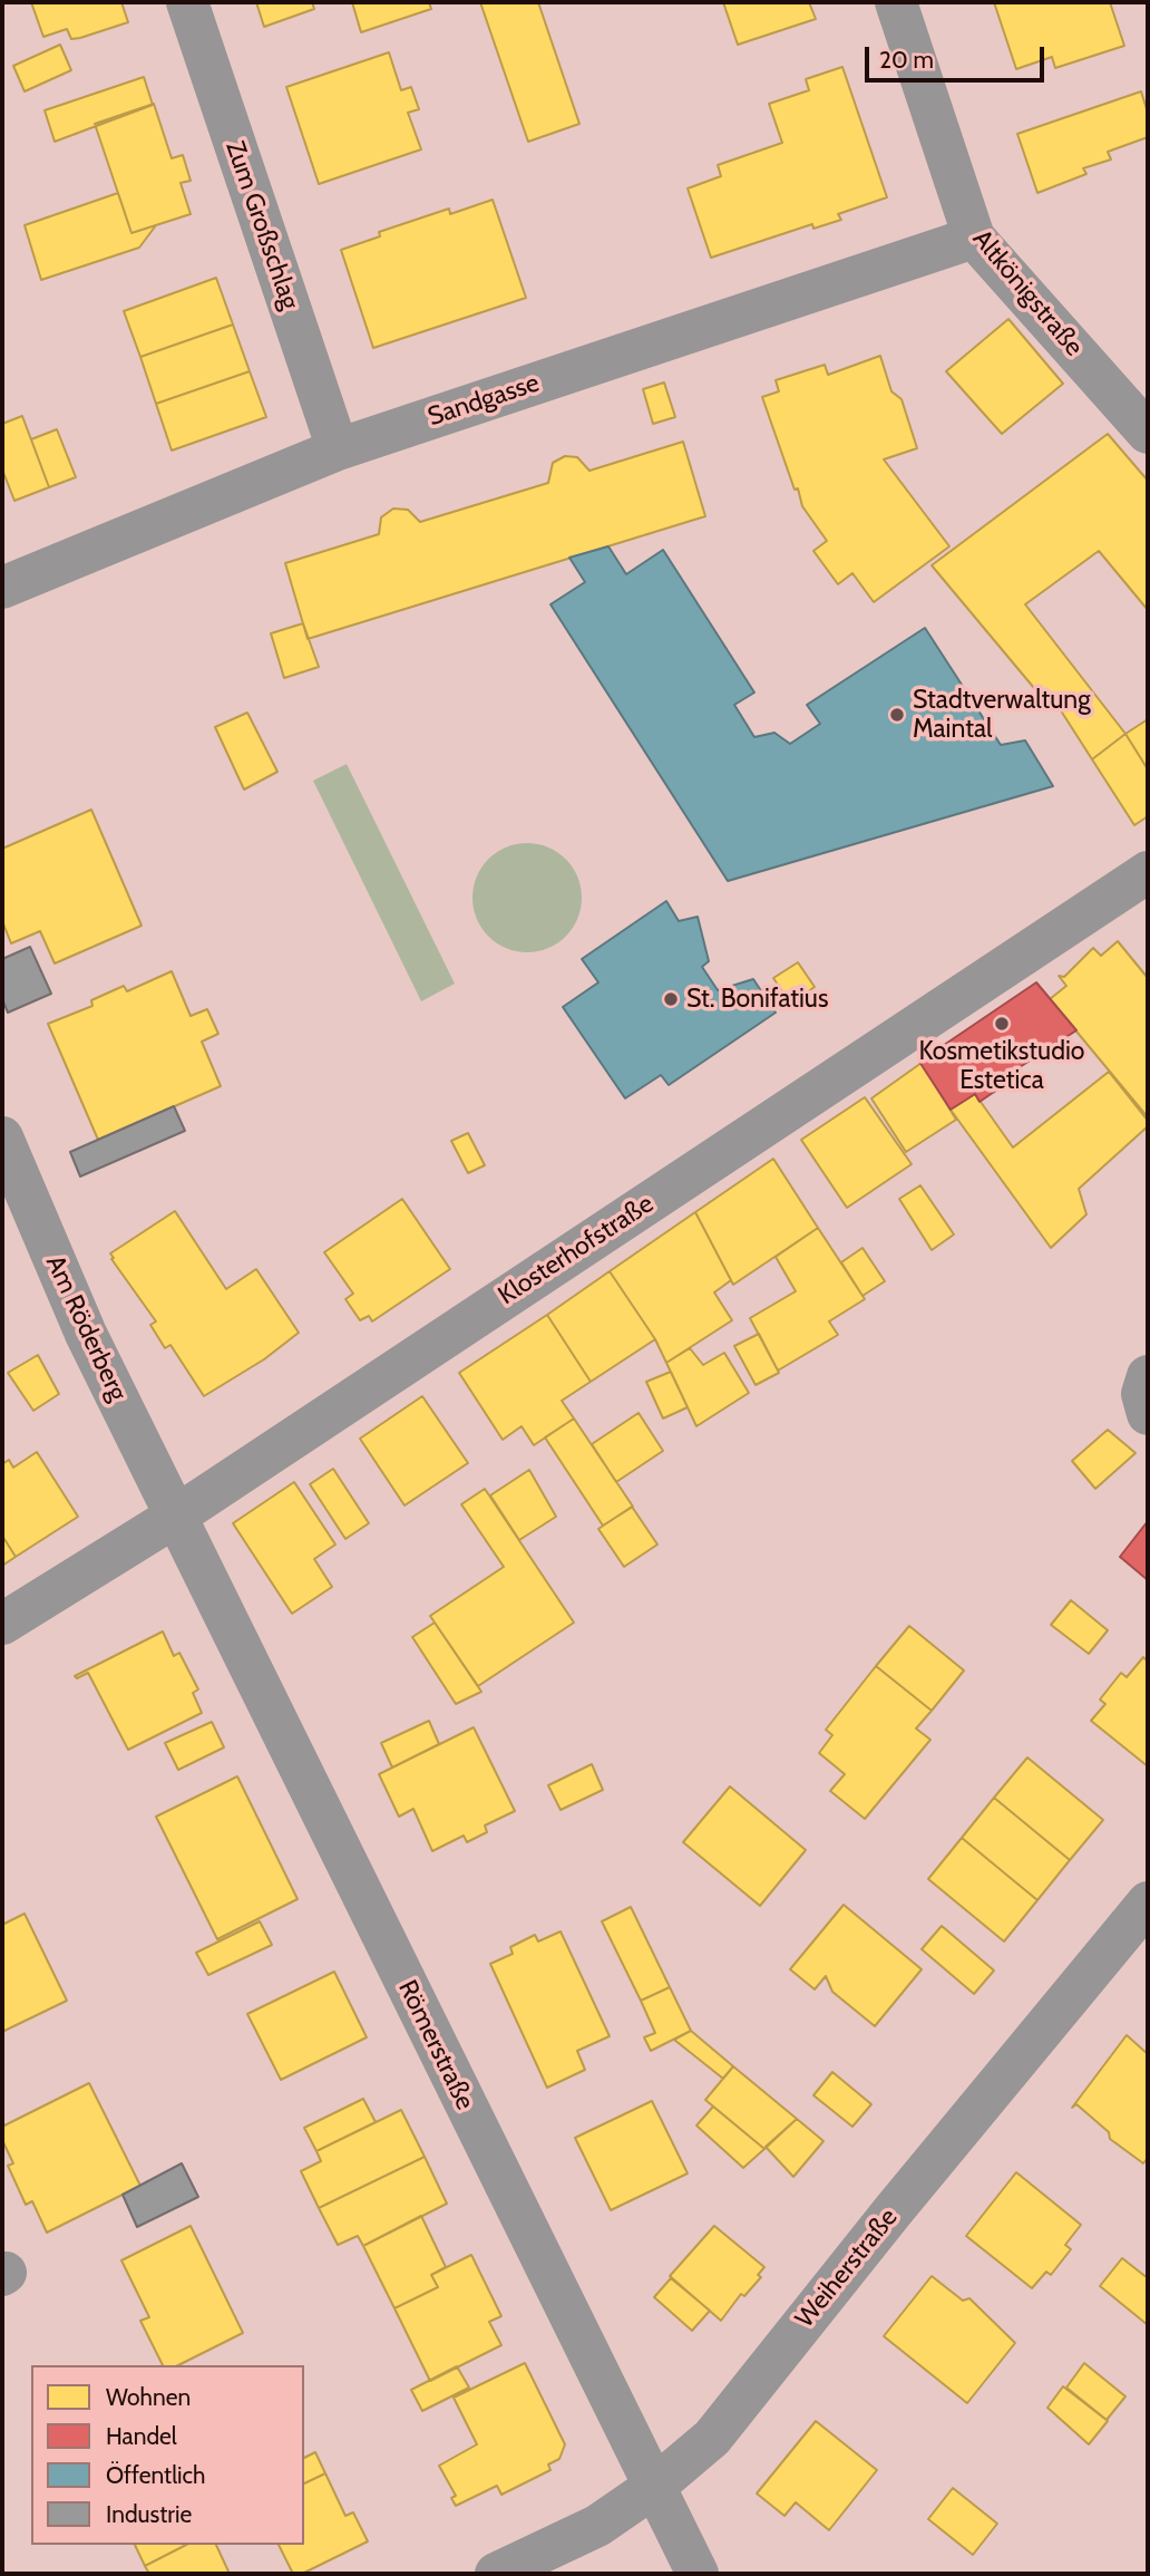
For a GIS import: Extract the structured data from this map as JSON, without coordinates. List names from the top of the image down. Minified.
{"streets":{"street":["Zum Großschlag","Altkönigstraße","Sandgasse","Klosterhofstraße","Am Röderberg","Römerstraße","Weiherstraße"]},"crossings":[["Zum Großschlag","Sandgasse"],["Altkönigstraße","Sandgasse"],["Klosterhofstraße","Am Röderberg"],["Klosterhofstraße","Römerstraße"],["Am Röderberg","Römerstraße"],["Römerstraße","Weiherstraße"]],"places":["Stadtverwaltung Maintal","St. Bonifatius","Kosmetikstudio Estetica"],"legend":["Wohnen","Handel","Öffentlich","Industrie"],"scale_bar":"20 m"}
